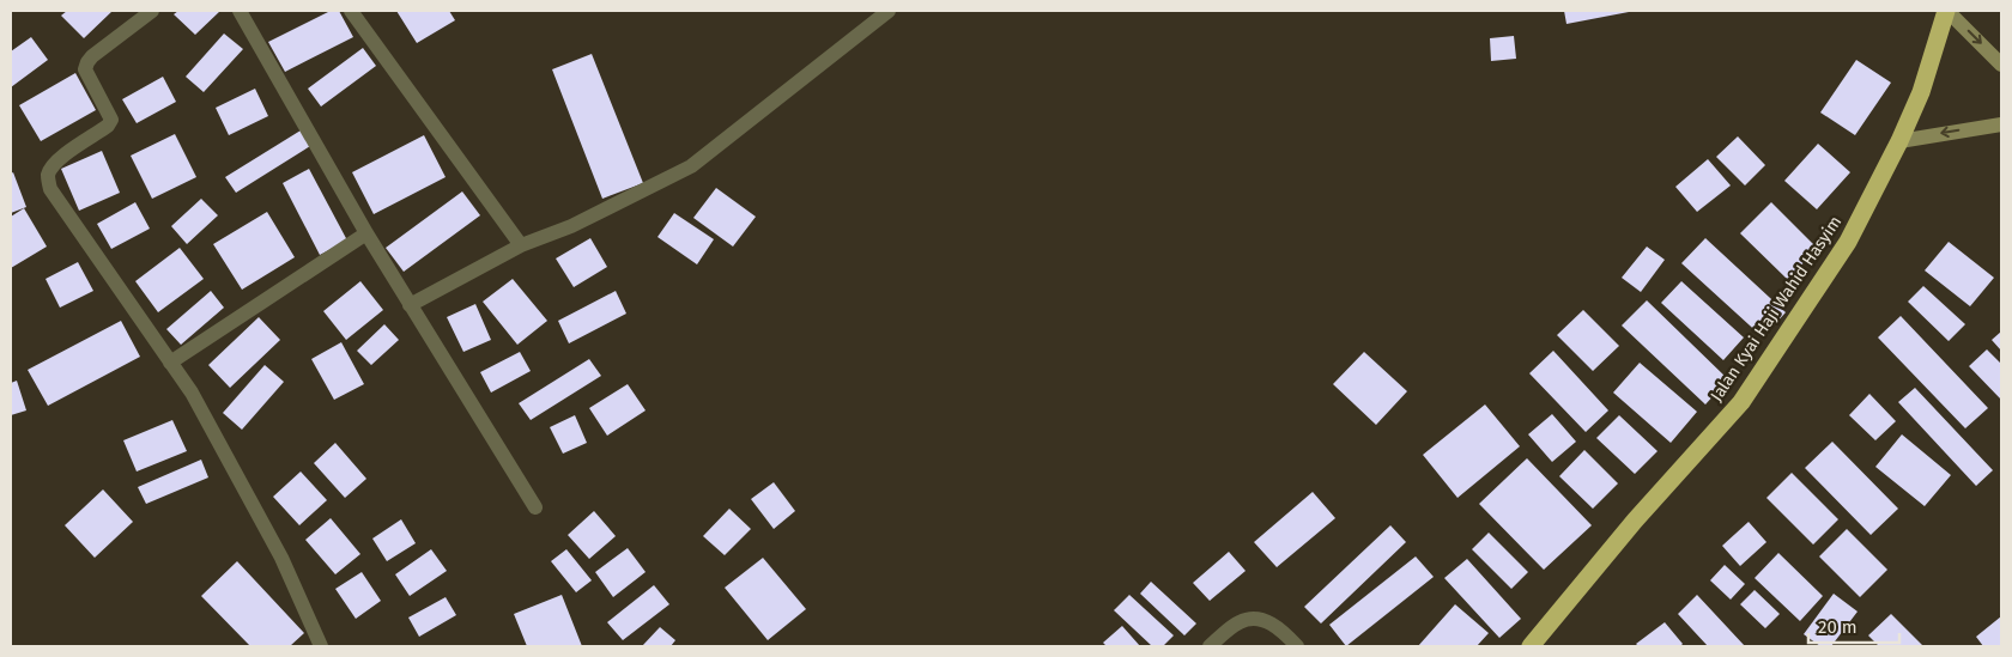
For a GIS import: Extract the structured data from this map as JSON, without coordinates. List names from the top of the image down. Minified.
{"streets":{"highway":["Jalan Kyai Haji Wahid Hasyim"]},"scale_bar":"20 m"}
